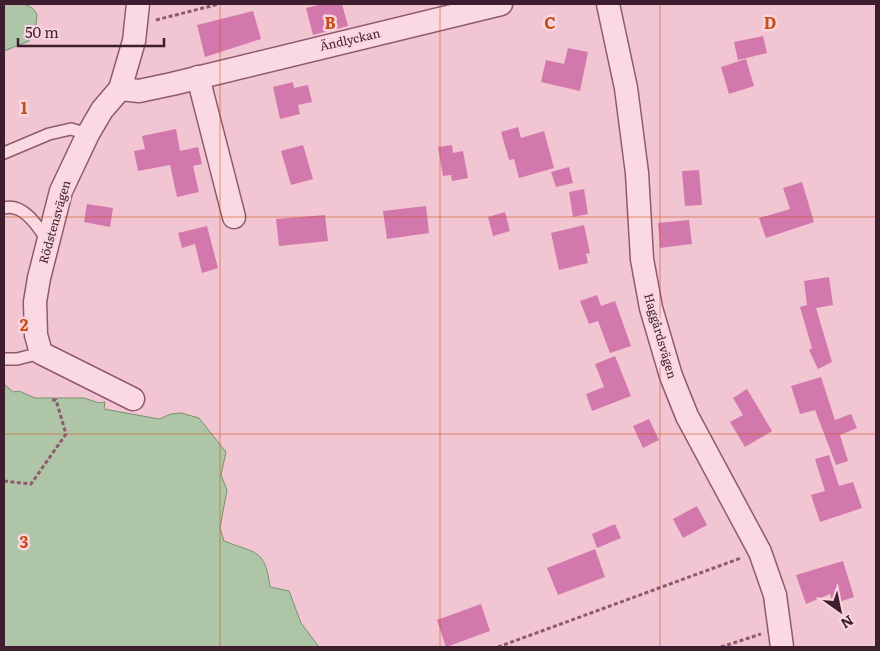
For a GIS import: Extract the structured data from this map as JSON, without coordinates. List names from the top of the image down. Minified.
{"streets":{"street":["Ändlyckan","Rödstensvägen","Haggårdsvägen"]},"crossings":[["Ändlyckan","Rödstensvägen"]],"scale_bar":"50 m","north":"bottom right","grid":{"columns":["B","C","D"],"rows":["1","2","3"]}}
